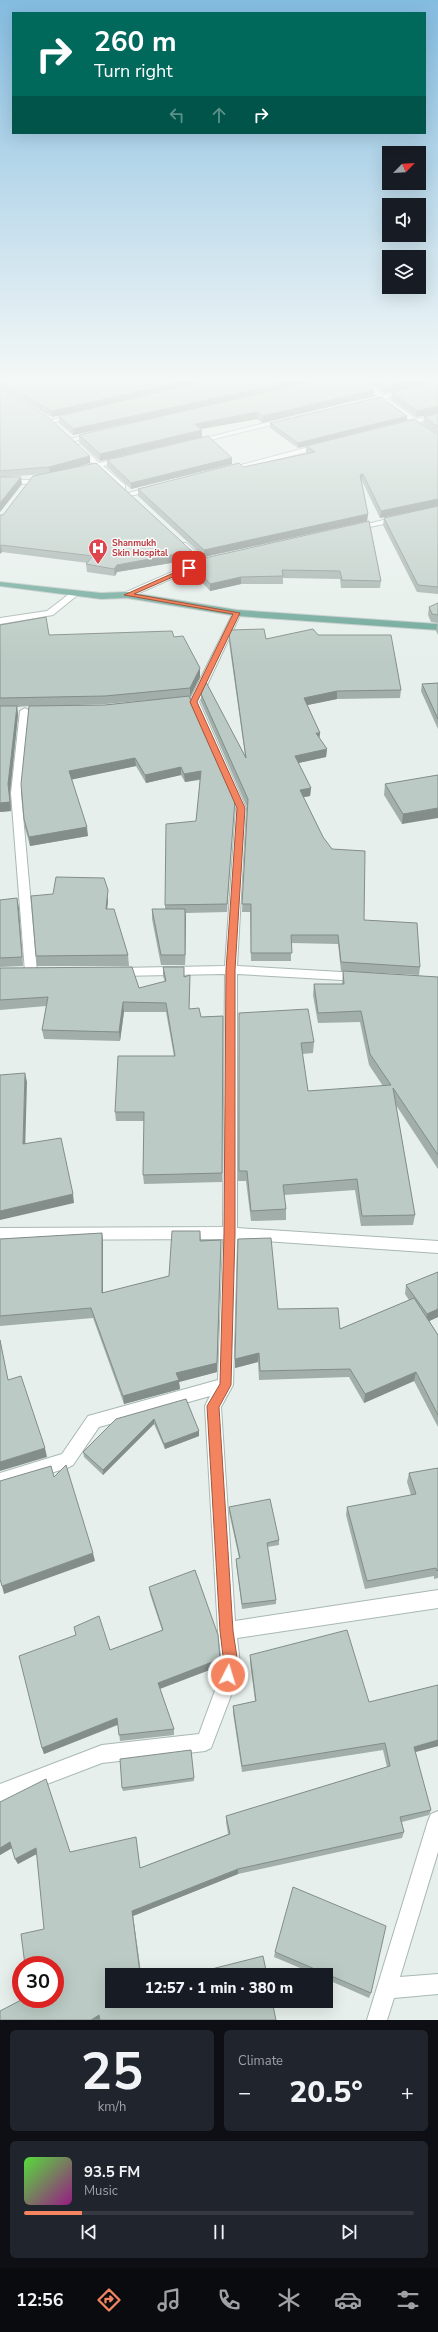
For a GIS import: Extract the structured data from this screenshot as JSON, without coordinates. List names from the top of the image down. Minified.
{"places":{"hospital":["Shanmukh Skin Hospital"]},"north":"top right","page":{"turn":["260 m","Turn right"],"limit":"30","trip":"12:57 · 1 min · 380 m","tile":[["25","km/h"],"Climate"],"heat":["−","20.5°","+"],"song":["93.5 FM","Music"],"tabs":"12:56"}}
